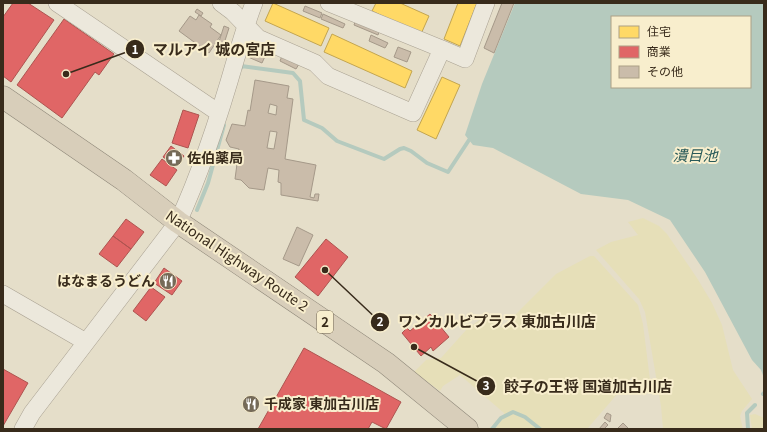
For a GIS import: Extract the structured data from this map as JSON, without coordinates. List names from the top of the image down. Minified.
{"streets":{"highway":["National Highway Route 2","2"]},"water":["潰目池"],"places":{"other":["マルアイ 城の宮店","ワンカルビプラス 東加古川店","餃子の王将 国道加古川店"],"pharmacy":["佐伯薬局"],"restaurant":["はなまるうどん","千成家 東加古川店"]},"legend":["住宅","商業","その他"]}
